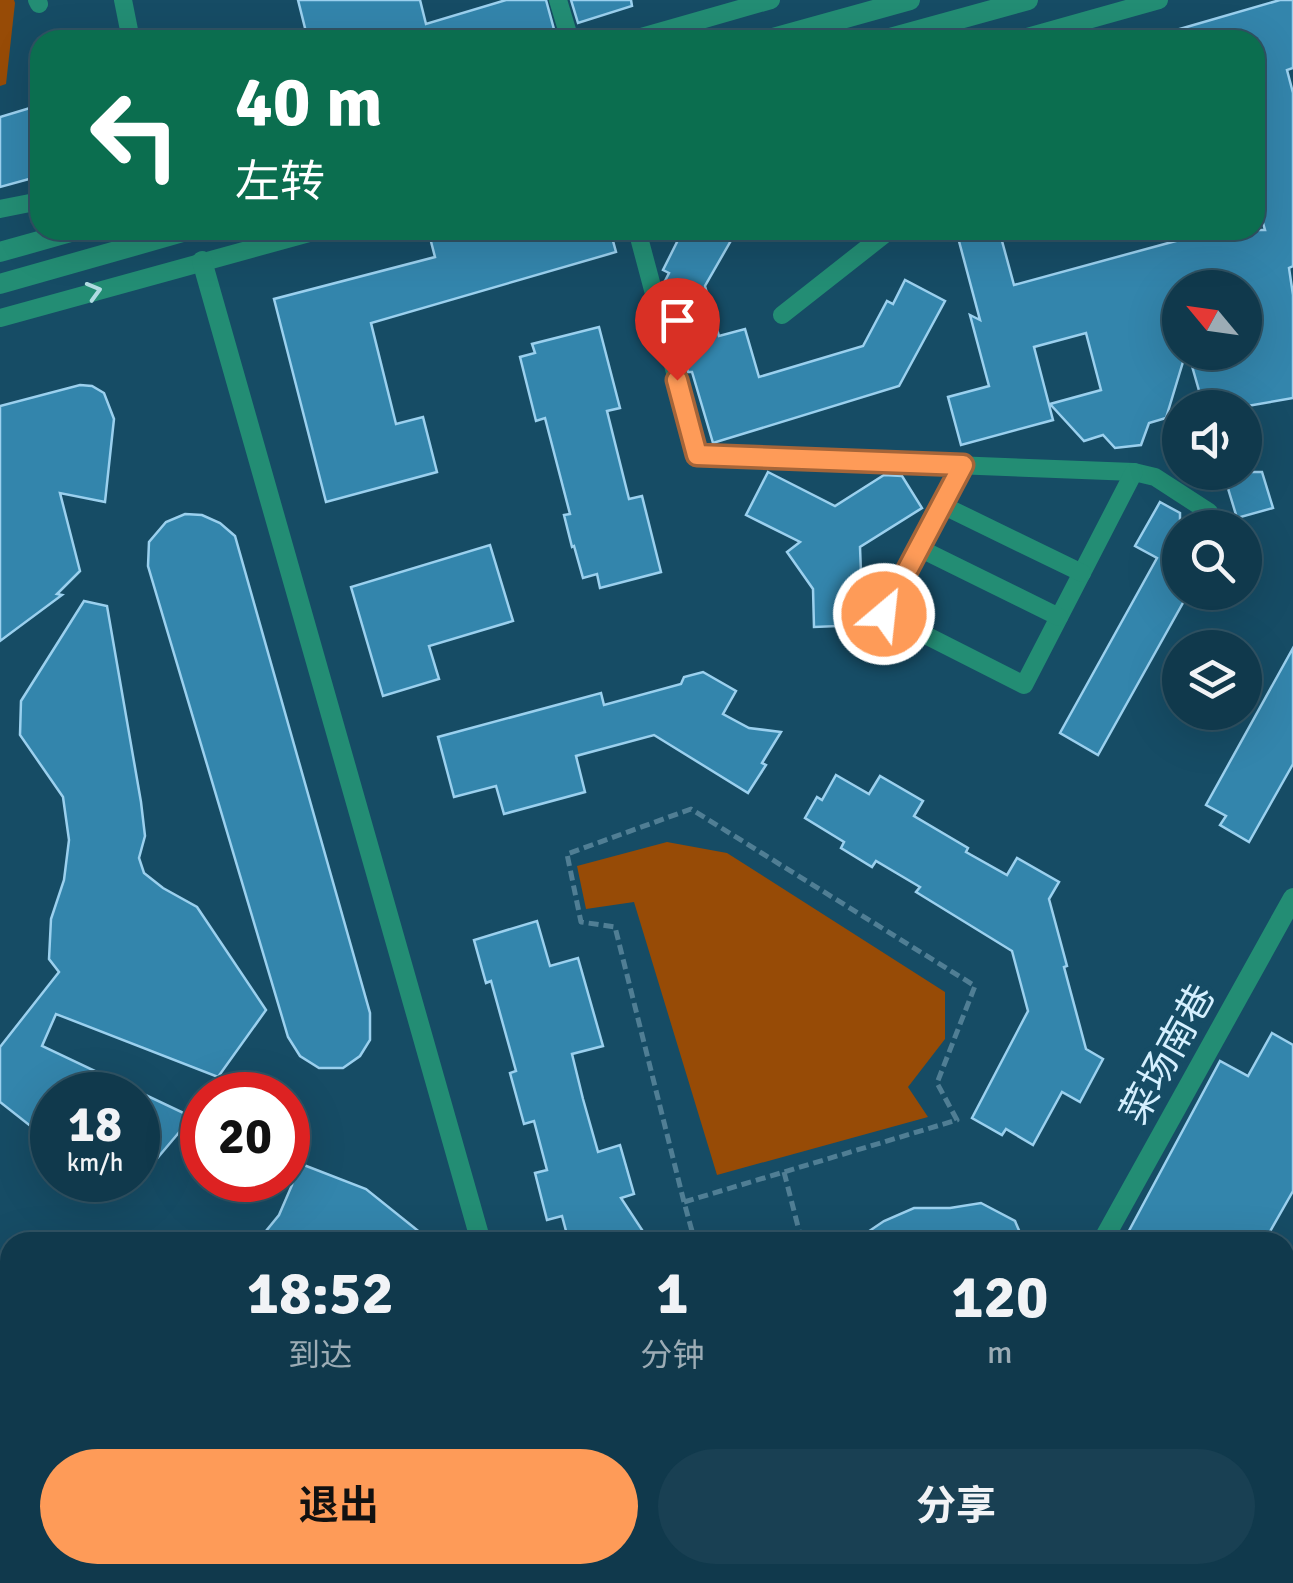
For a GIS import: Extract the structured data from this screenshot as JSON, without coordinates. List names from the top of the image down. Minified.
{"streets":{"street":["菜场南巷"]},"north":"top left","page":{"turn":["40 m","左转"],"speed":"18 km/h","limit":"20","eta":["18:52","到达","1","分钟","120","m"],"buttons":["退出","分享"]}}
